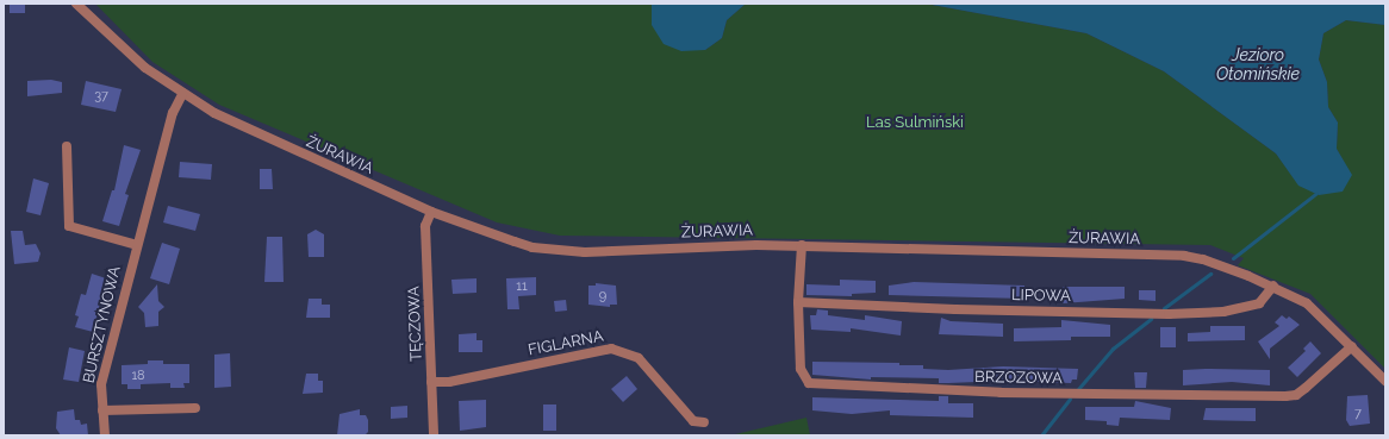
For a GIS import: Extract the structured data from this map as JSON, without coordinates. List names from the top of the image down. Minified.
{"streets":{"street":["ŻURAWIA","LIPOWA","TĘCZOWA","BURSZTYNOWA","FIGLARNA","BRZOZOWA"]},"crossings":[["ŻURAWIA","LIPOWA"],["ŻURAWIA","TĘCZOWA"],["ŻURAWIA","BURSZTYNOWA"],["ŻURAWIA","BRZOZOWA"],["LIPOWA","BRZOZOWA"],["TĘCZOWA","FIGLARNA"]],"water":["Jezioro Otomińskie"],"parks":["Las Sulmiński"],"house_numbers":["37","11","9","18","7"]}
